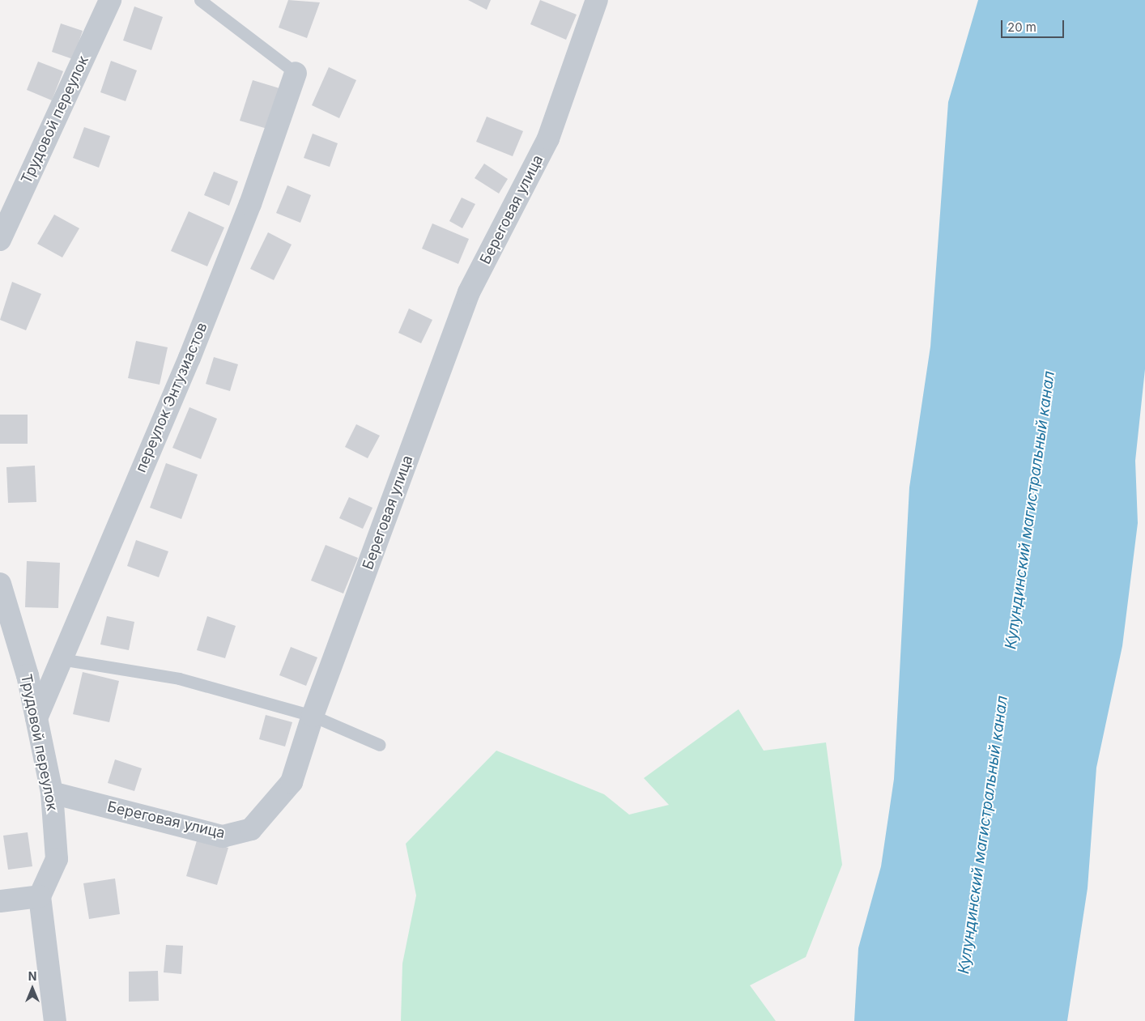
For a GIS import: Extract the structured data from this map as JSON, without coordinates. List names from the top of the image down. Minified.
{"streets":{"street":["Трудовой переулок","Береговая улица","переулок Энтузиастов"]},"crossings":[["Трудовой переулок","Береговая улица"],["Трудовой переулок","переулок Энтузиастов"]],"water":["Кулундинский магистральный канал"],"scale_bar":"20 m","north":"top"}
